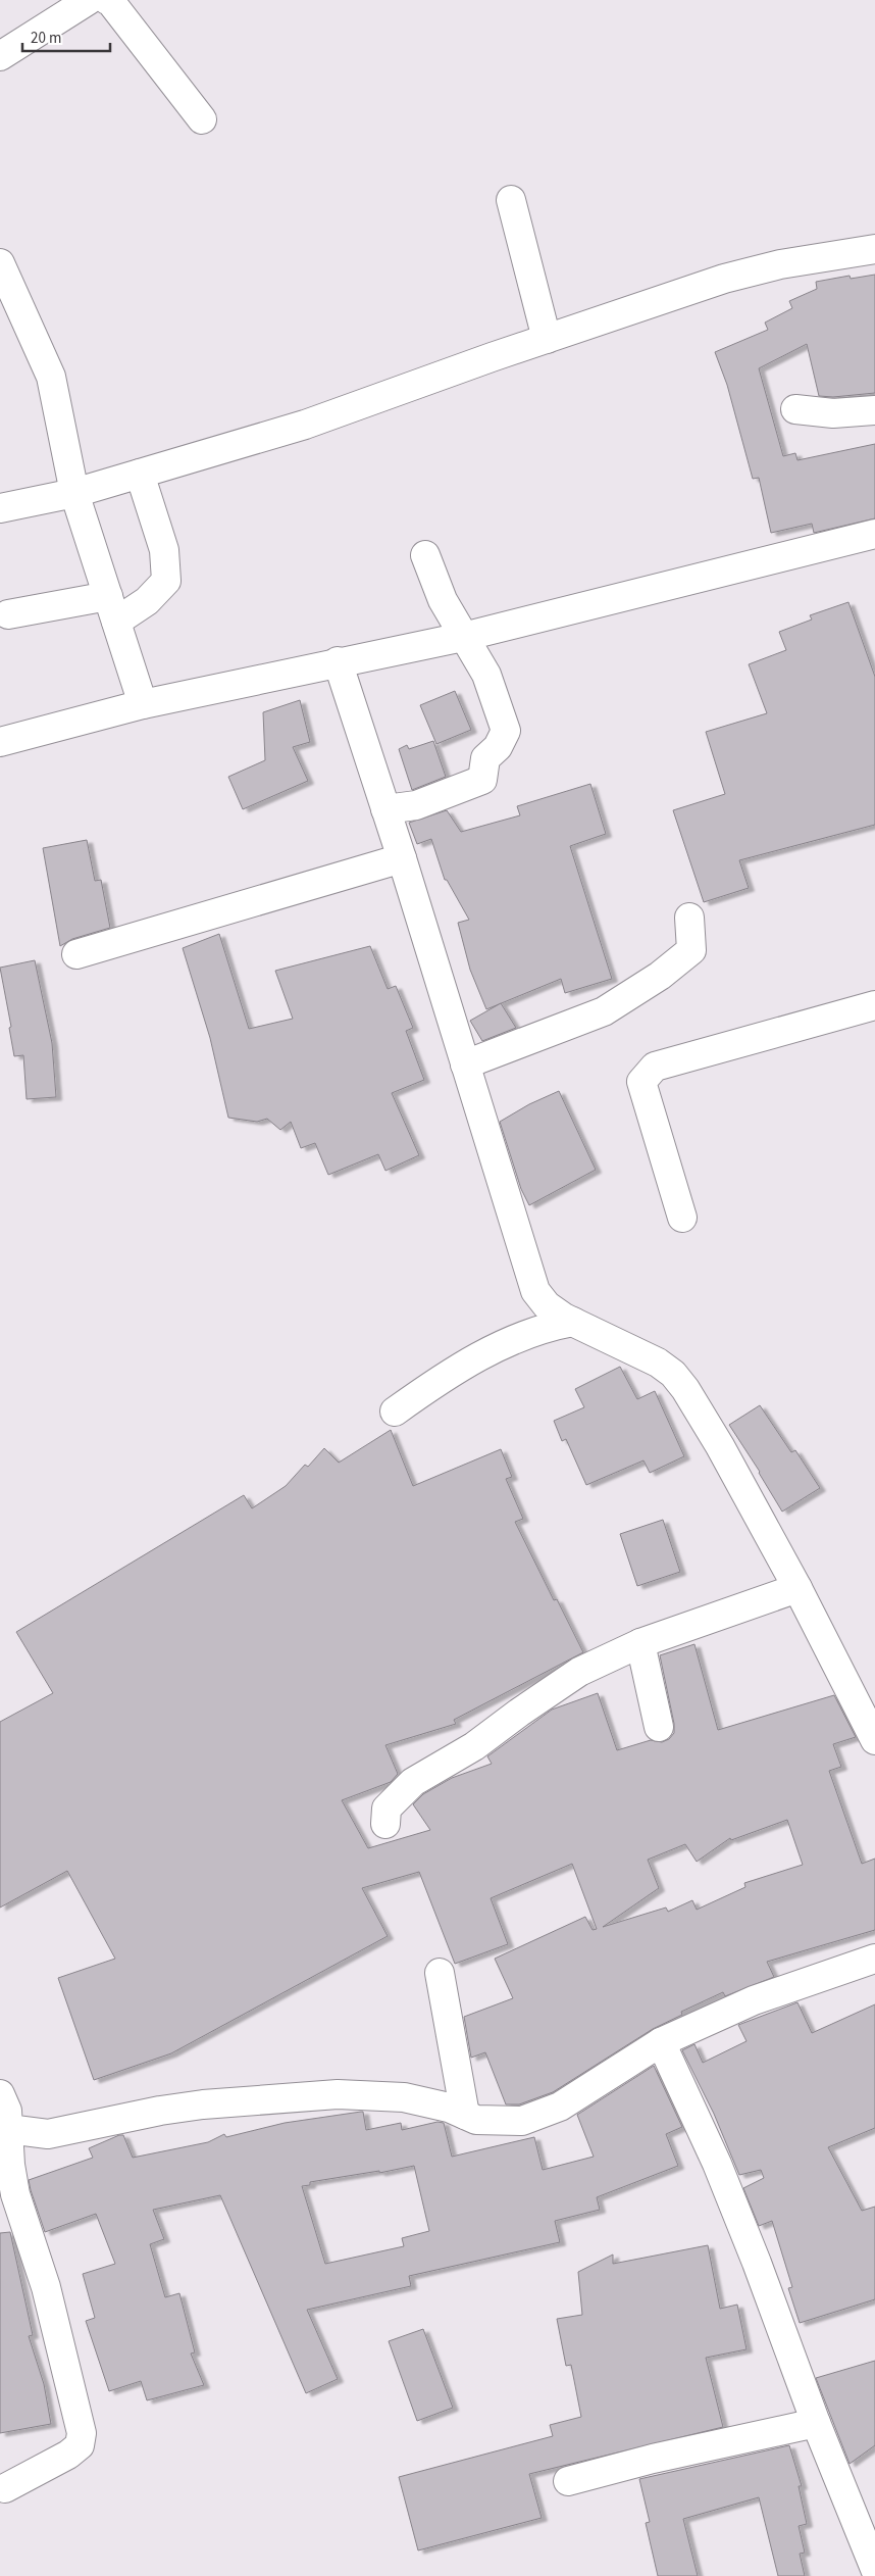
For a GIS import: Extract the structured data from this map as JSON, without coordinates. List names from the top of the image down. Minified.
{"scale_bar":"20 m"}
